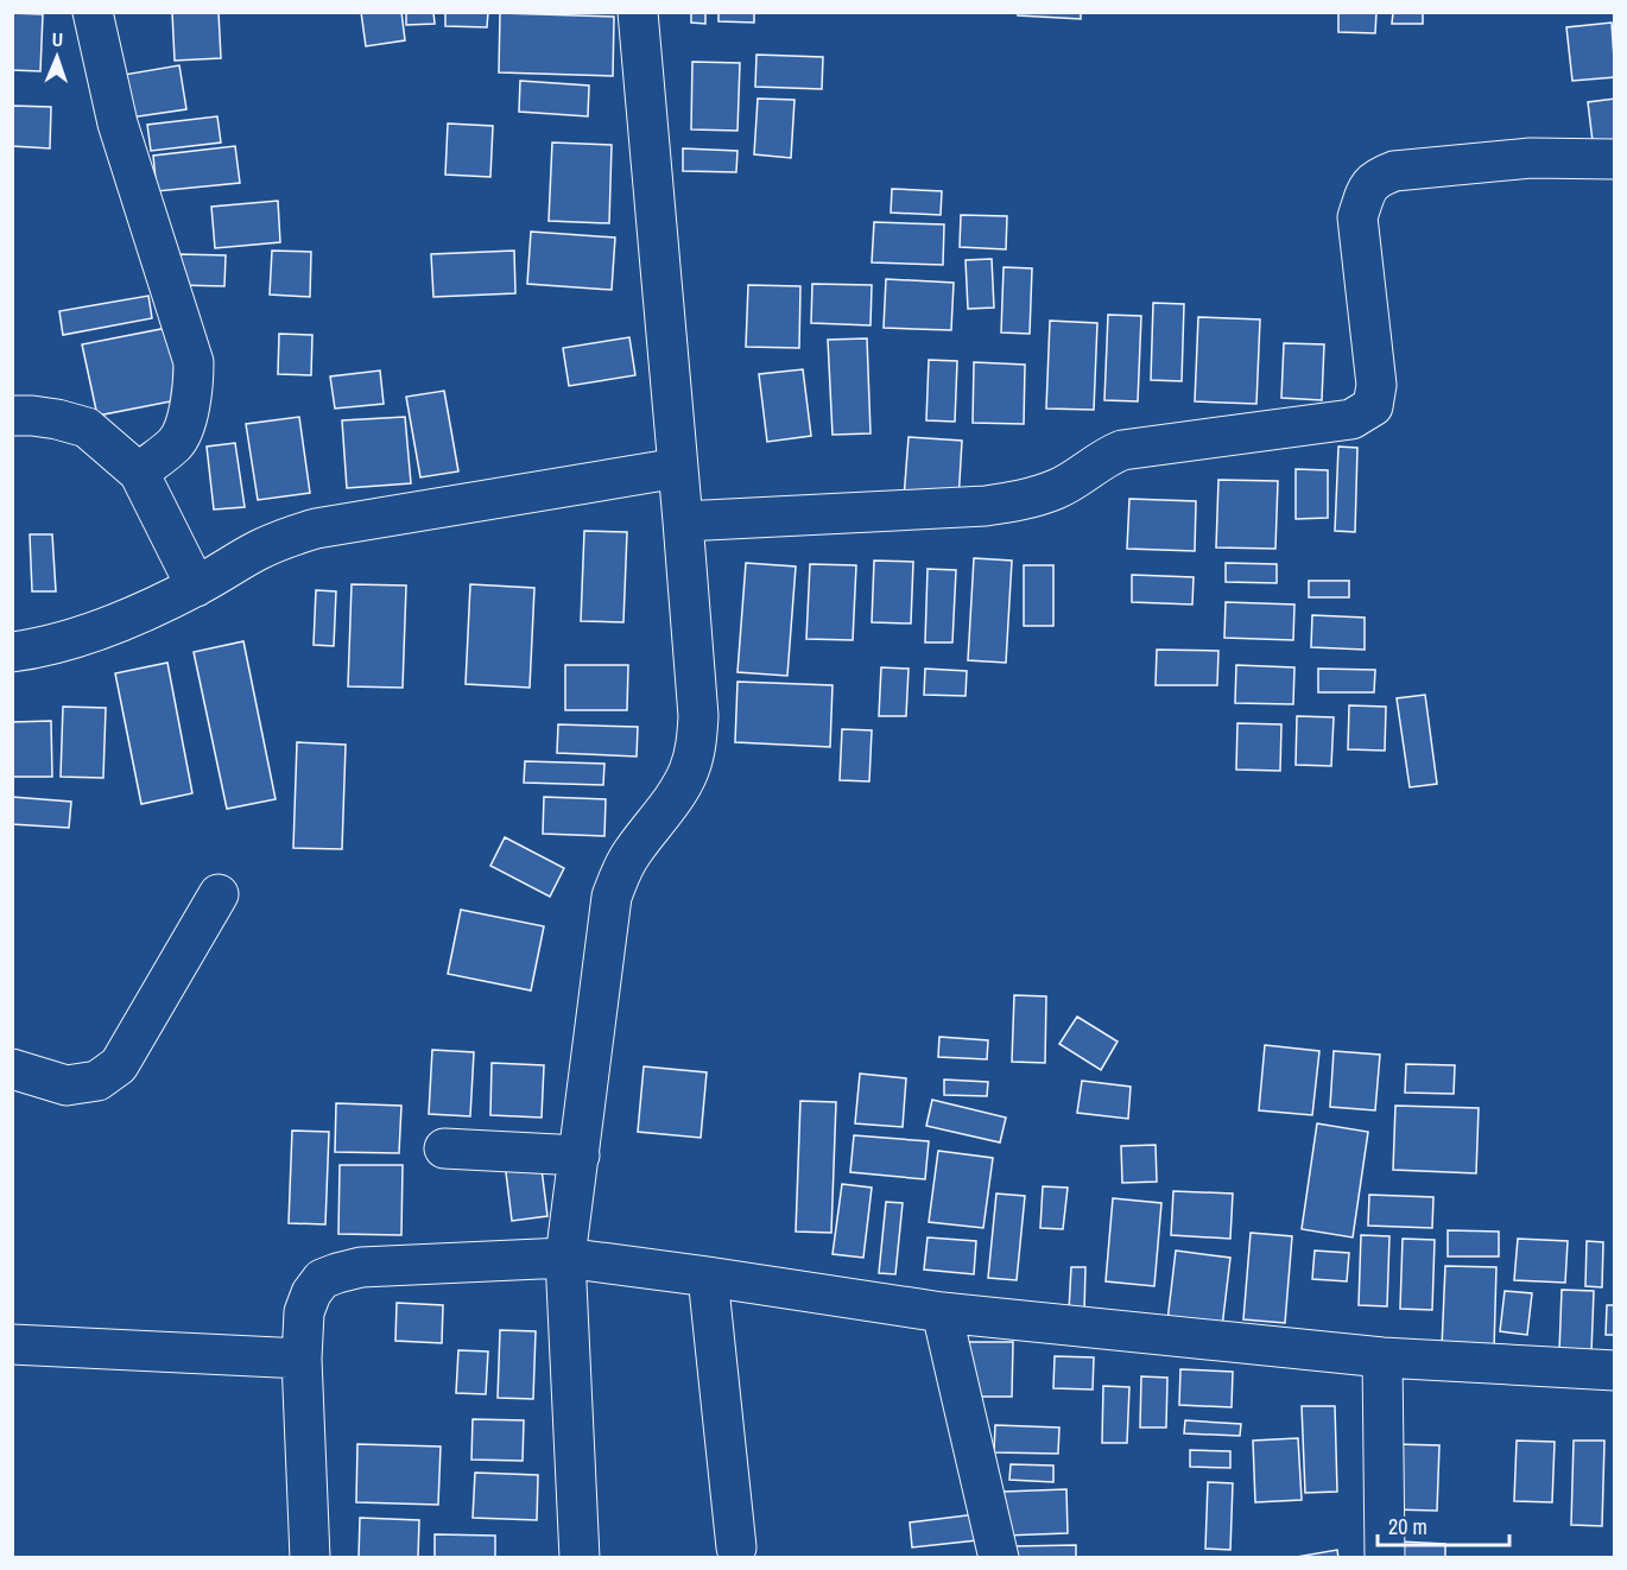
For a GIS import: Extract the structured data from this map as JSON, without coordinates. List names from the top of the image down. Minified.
{"scale_bar":"20 m","north":"top"}
